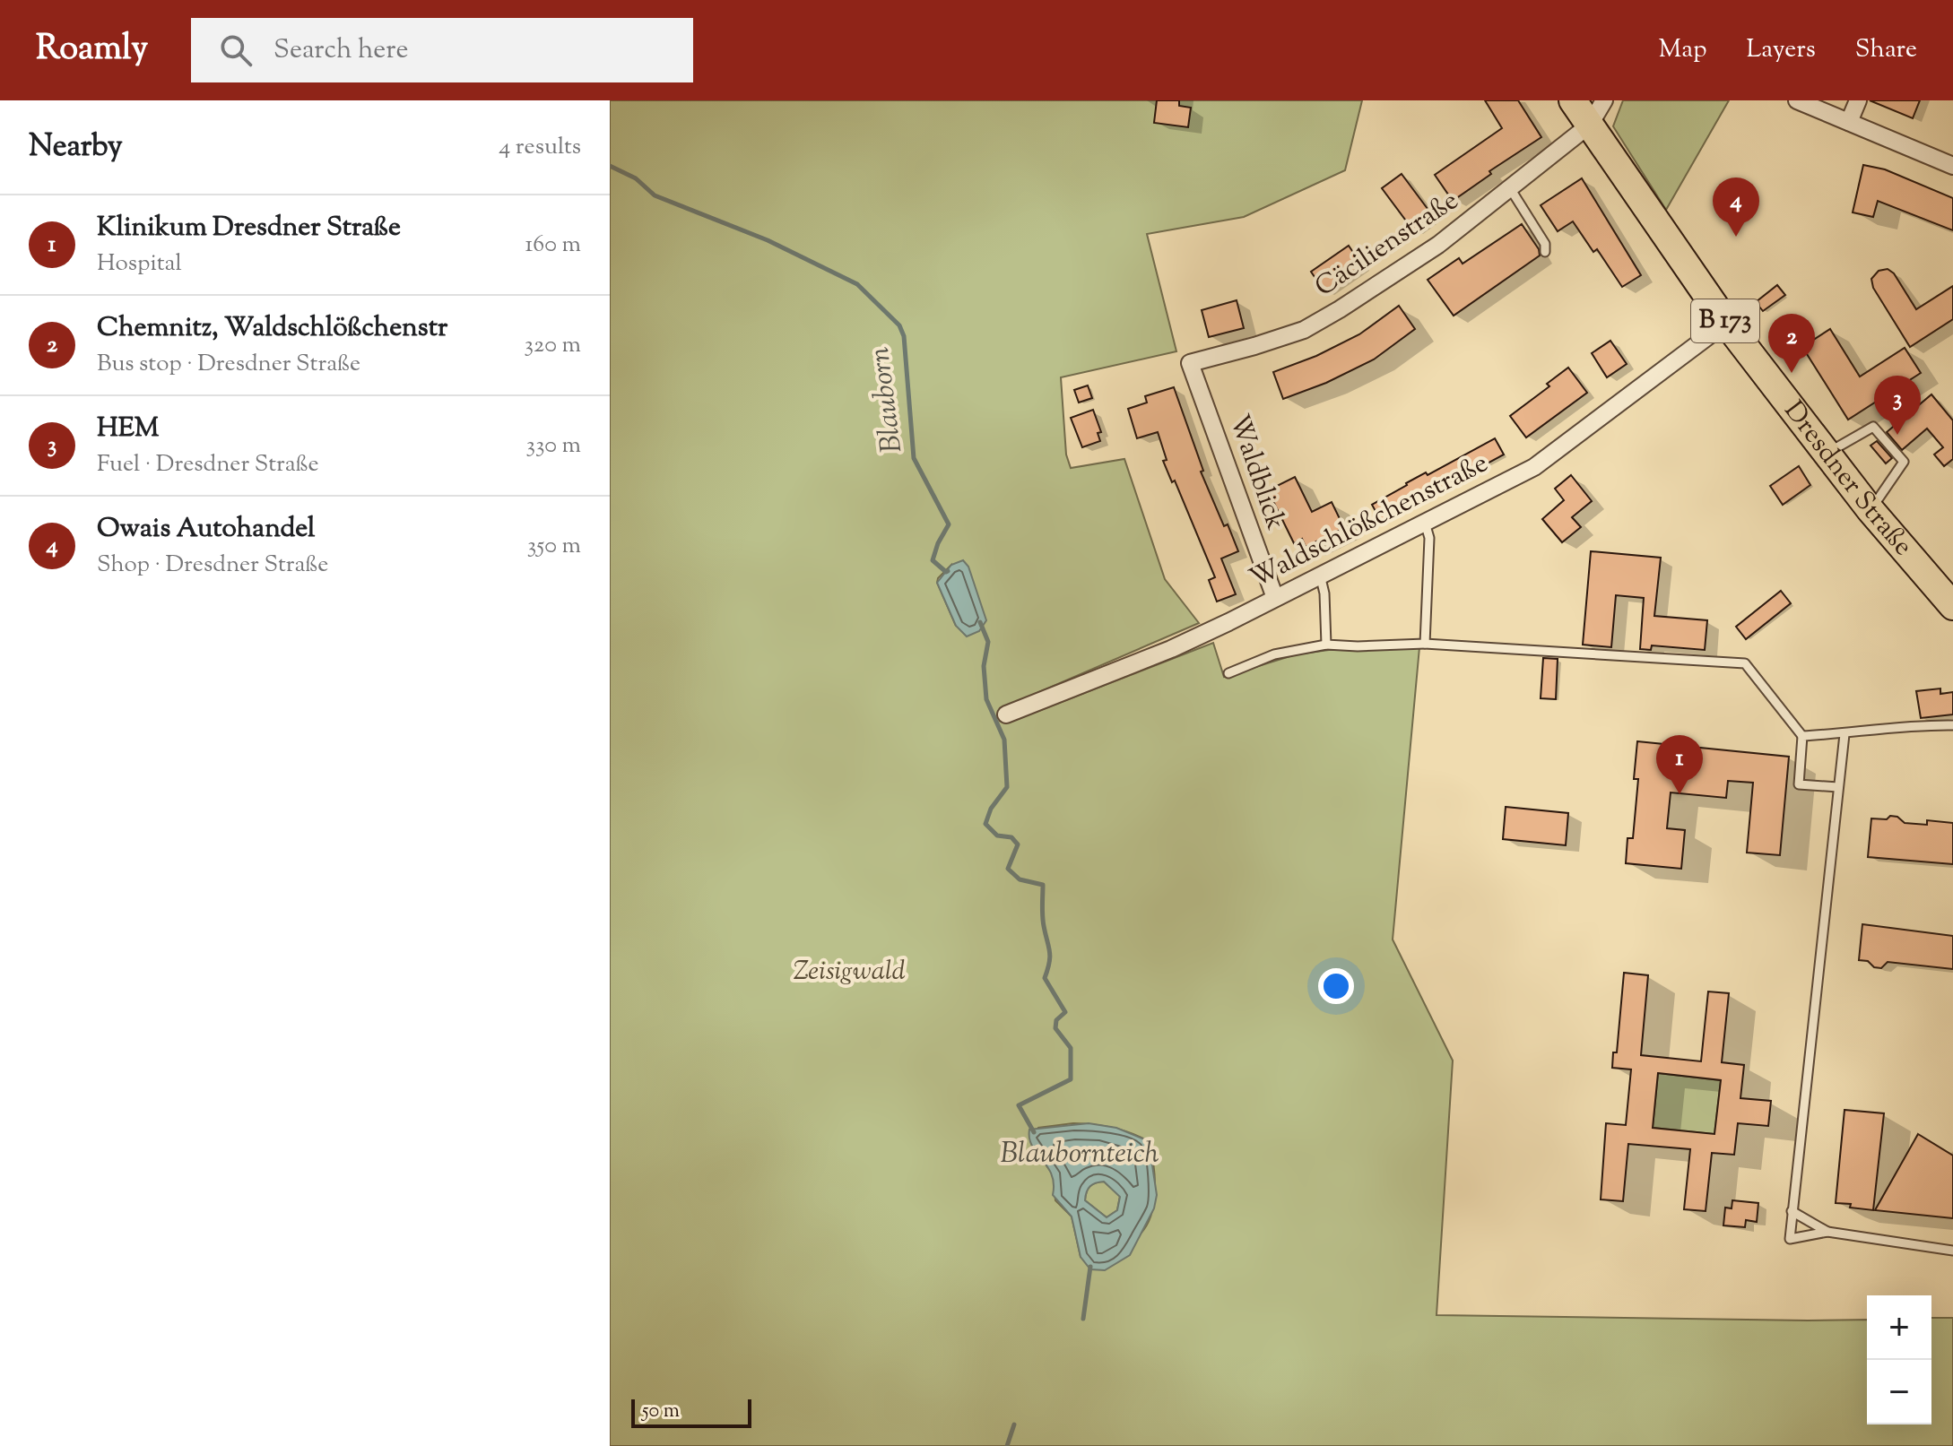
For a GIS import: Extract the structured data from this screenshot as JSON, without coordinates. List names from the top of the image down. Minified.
{"streets":{"main road":["B 173","Dresdner Straße"],"street":["Cäcilienstraße","Waldblick","Waldschlößchenstraße"]},"crossings":[["Cäcilienstraße","Waldblick"],["Cäcilienstraße","Dresdner Straße"],["Waldblick","Waldschlößchenstraße"],["Dresdner Straße","Waldschlößchenstraße"]],"water":["Blauborn","Blaubornteich"],"parks":["Zeisigwald"],"scale_bar":"50 m","page":{"header":"Roamly","search":"Search here","nav":["Map","Layers","Share"],"heading":["Nearby","4 results"],"pins":["4","2","3","1"],"list":[{"mark":"1","name":"Klinikum Dresdner Straße","note":"Hospital","value":"160 m"},{"mark":"2","name":"Chemnitz, Waldschlößchenstr","note":"Bus stop · Dresdner Straße","value":"320 m"},{"mark":"3","name":"HEM","note":"Fuel · Dresdner Straße","value":"330 m"},{"mark":"4","name":"Owais Autohandel","note":"Shop · Dresdner Straße","value":"350 m"}],"map_buttons":["+","−"],"scale":"50 m"}}
